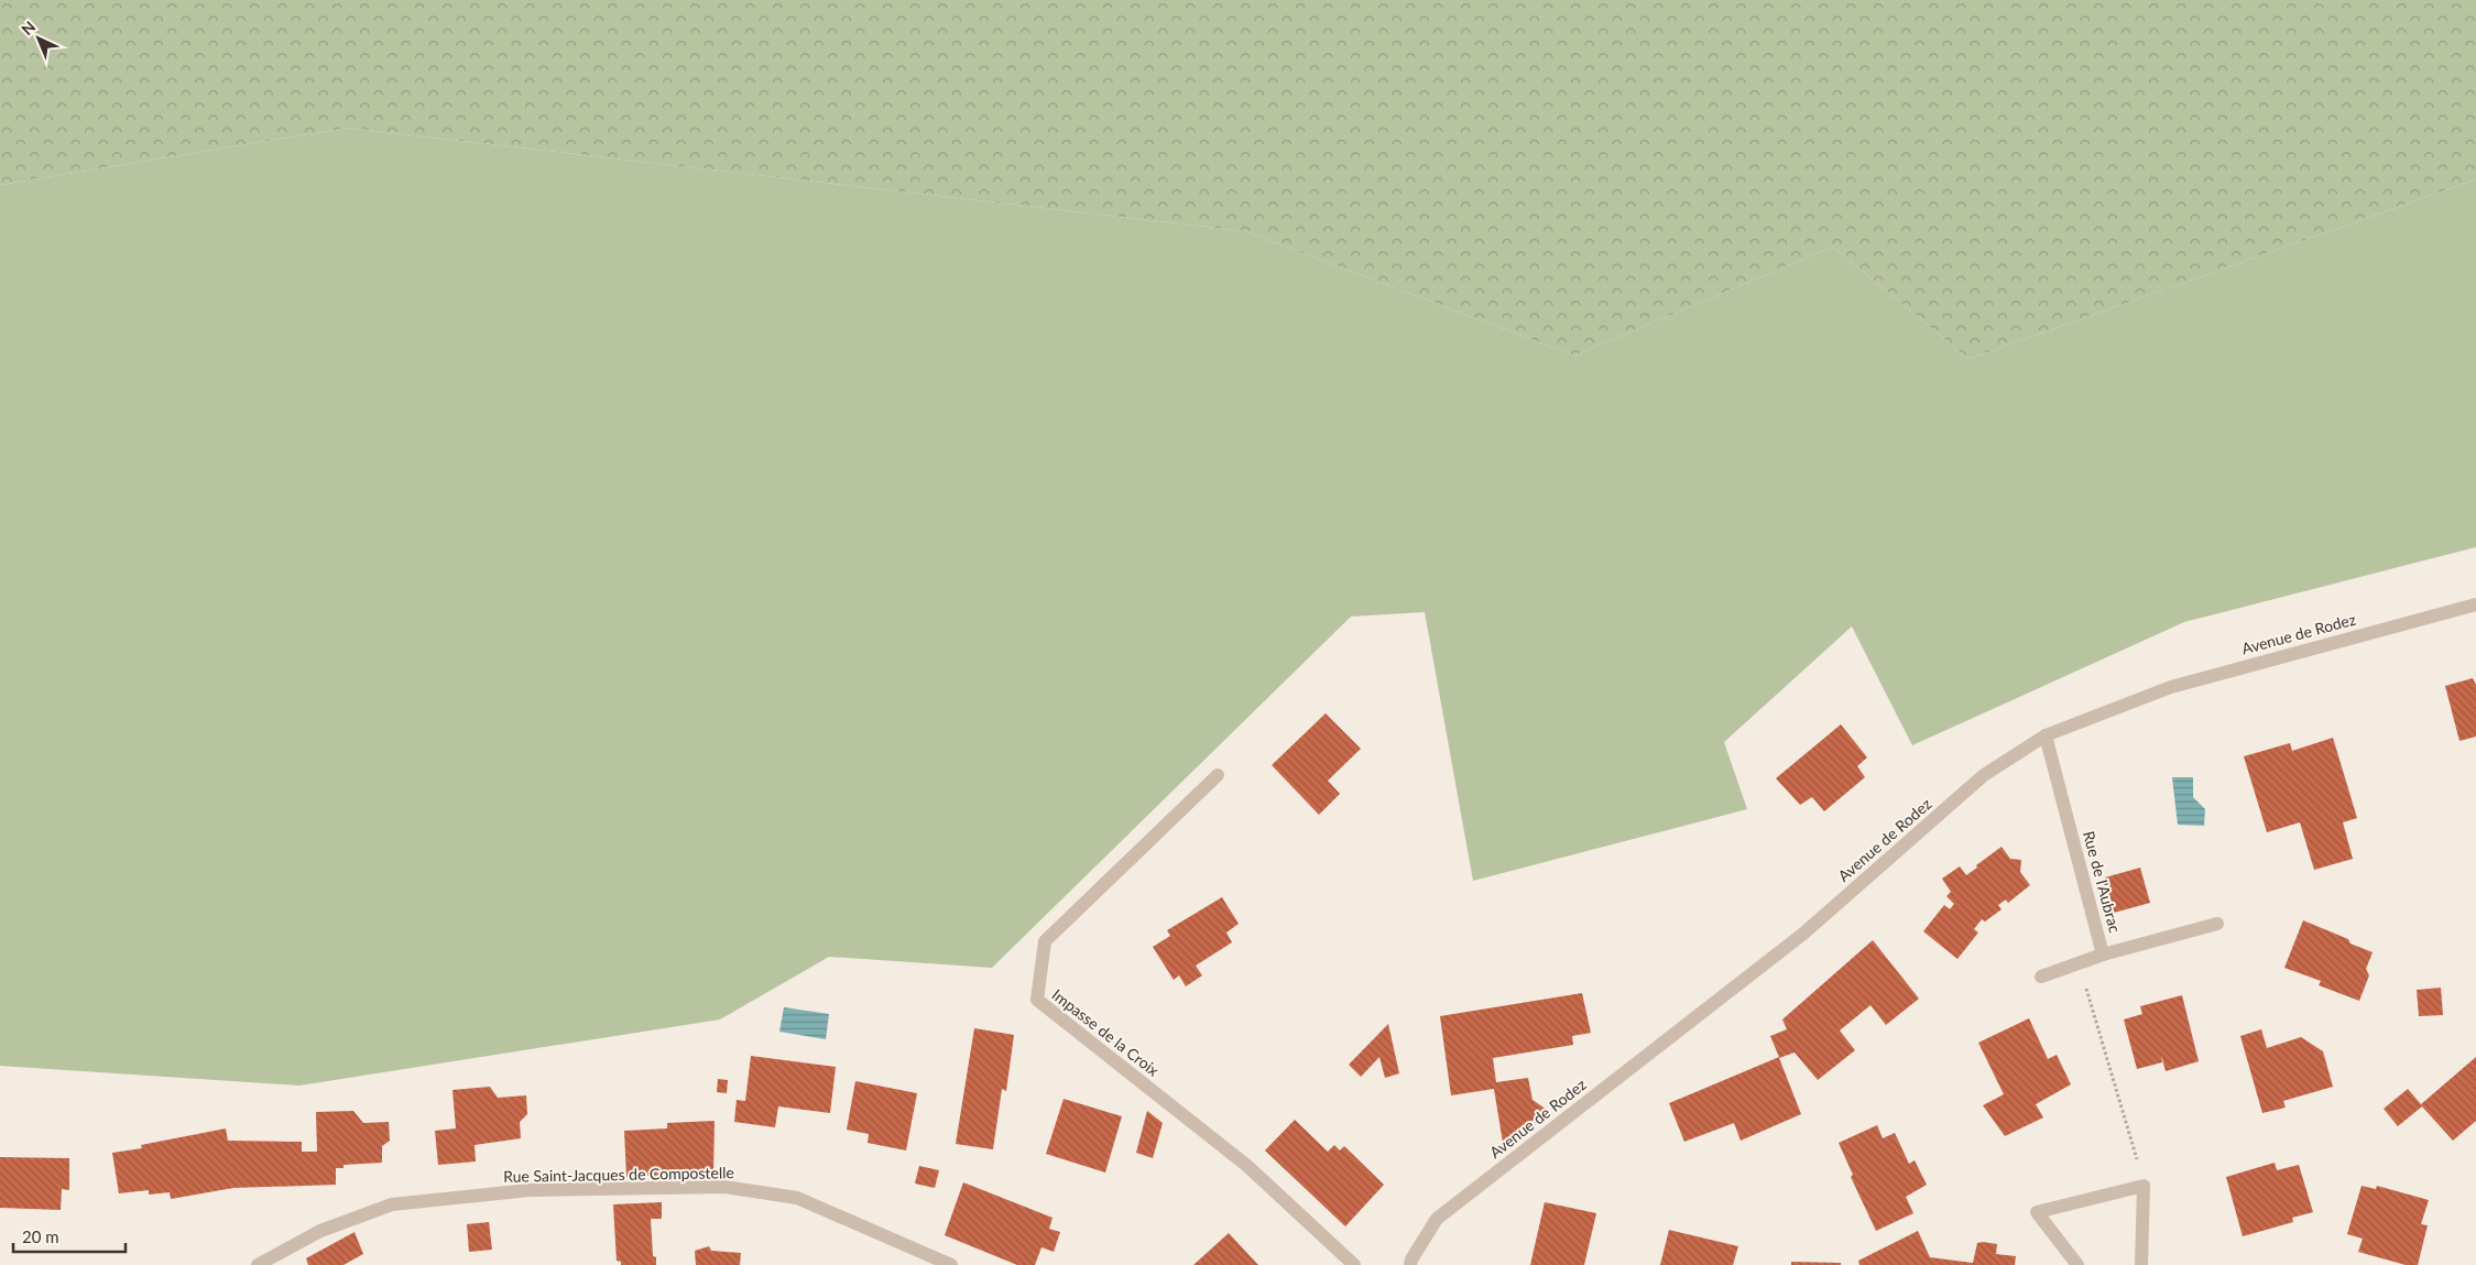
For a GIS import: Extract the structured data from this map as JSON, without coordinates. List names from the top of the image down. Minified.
{"streets":{"street":["Avenue de Rodez","Rue de l'Aubrac","Impasse de la Croix","Rue Saint-Jacques de Compostelle"]},"crossings":[["Avenue de Rodez","Rue de l'Aubrac"]],"scale_bar":"20 m","north":"top left"}
